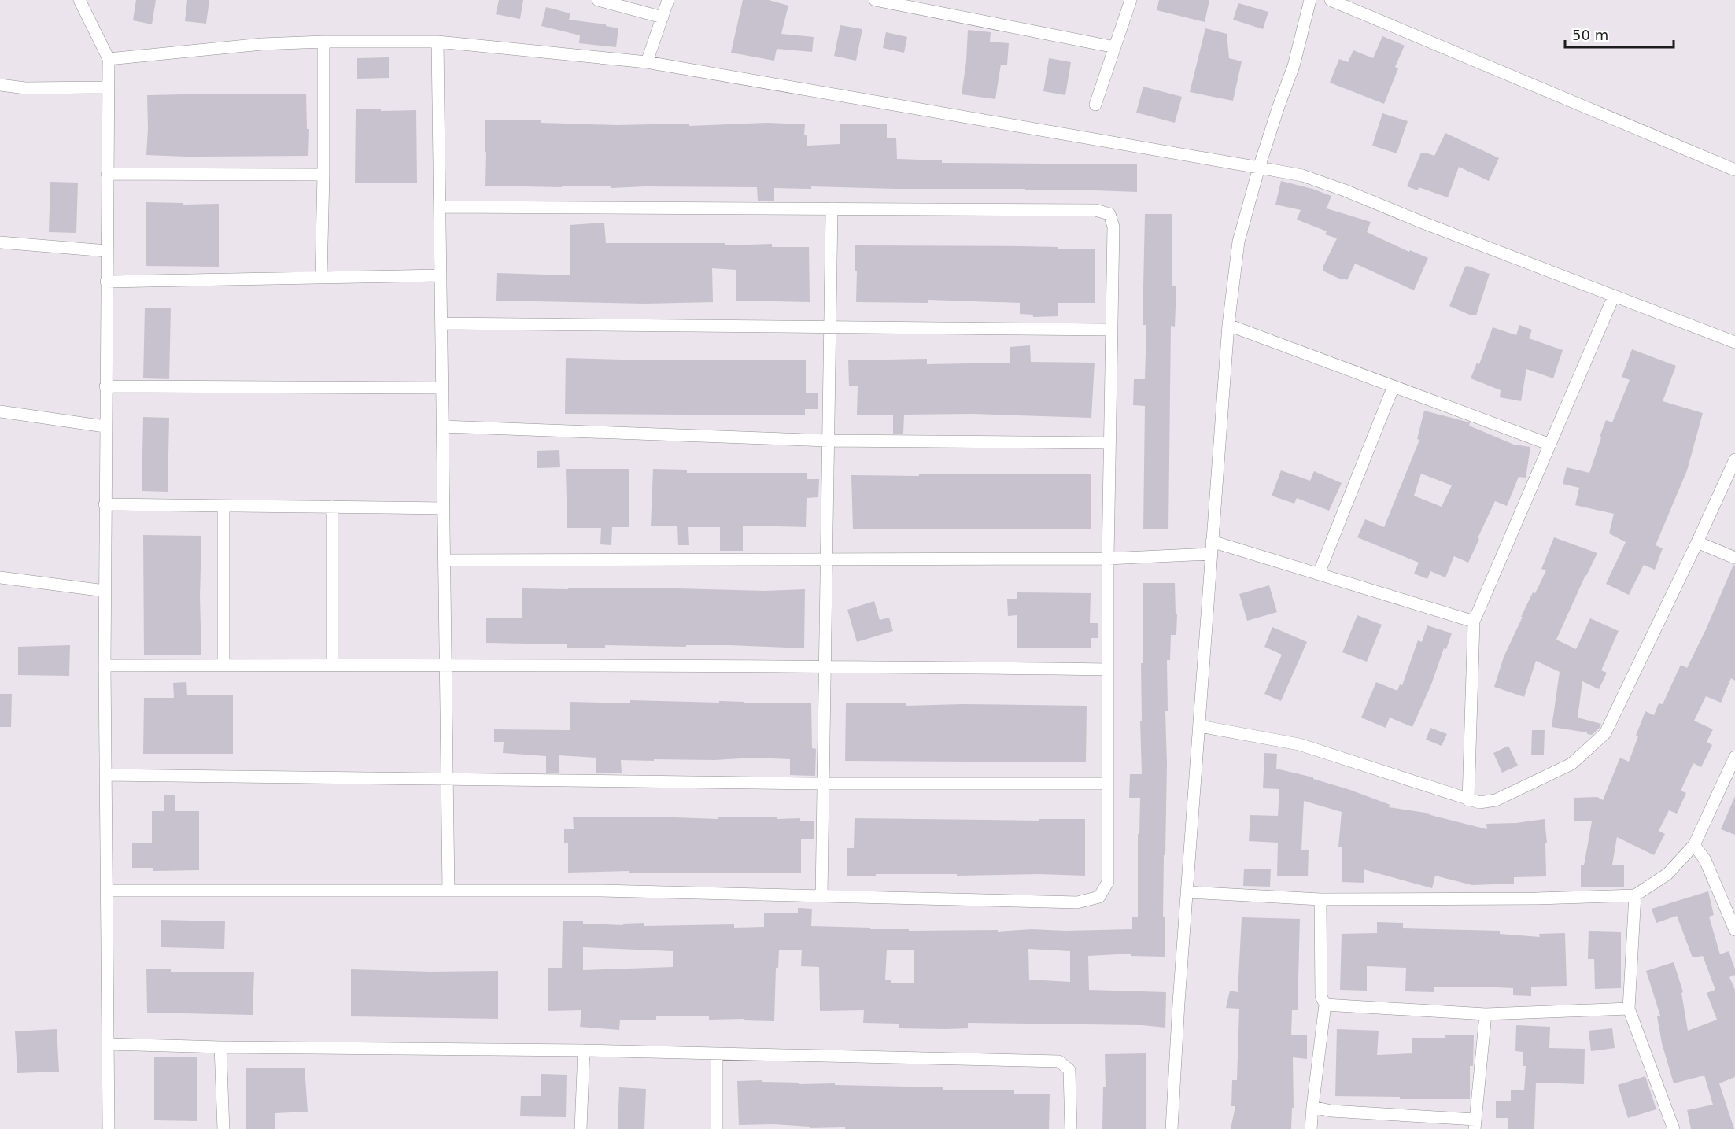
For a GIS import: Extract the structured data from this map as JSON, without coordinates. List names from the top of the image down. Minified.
{"scale_bar":"50 m"}
